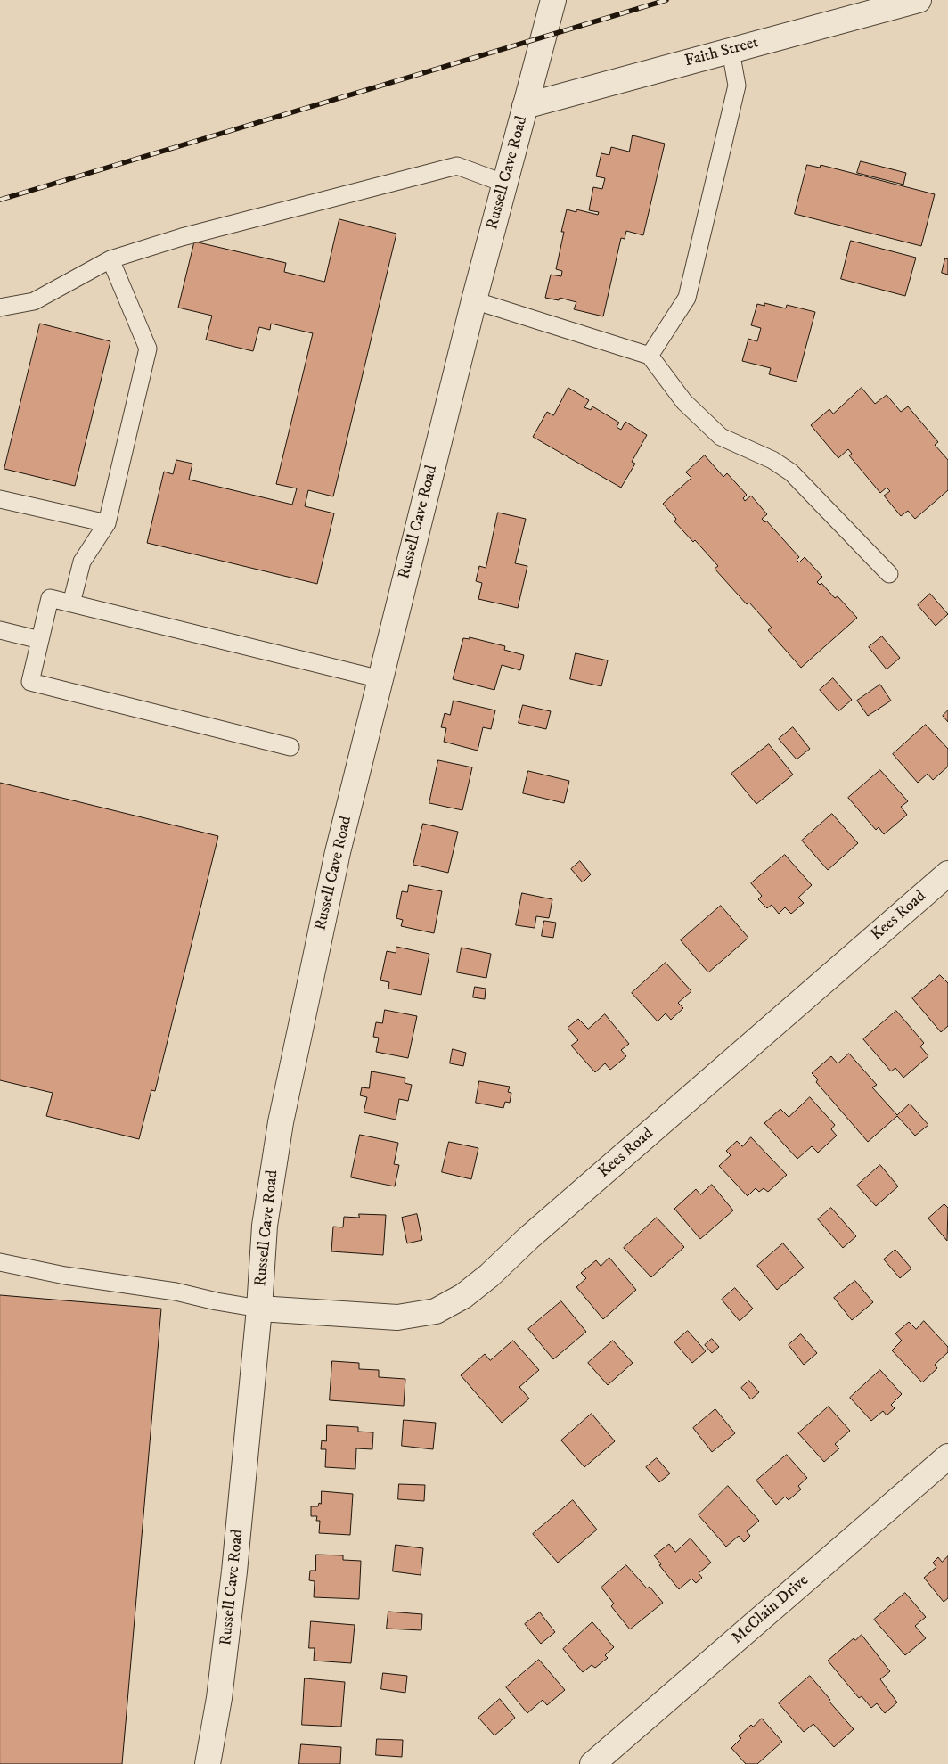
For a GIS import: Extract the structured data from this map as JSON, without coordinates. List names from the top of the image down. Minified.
{"streets":{"street":["Faith Street","Russell Cave Road","Kees Road","McClain Drive"]},"crossings":[["Faith Street","Russell Cave Road"],["Russell Cave Road","Kees Road"]]}
